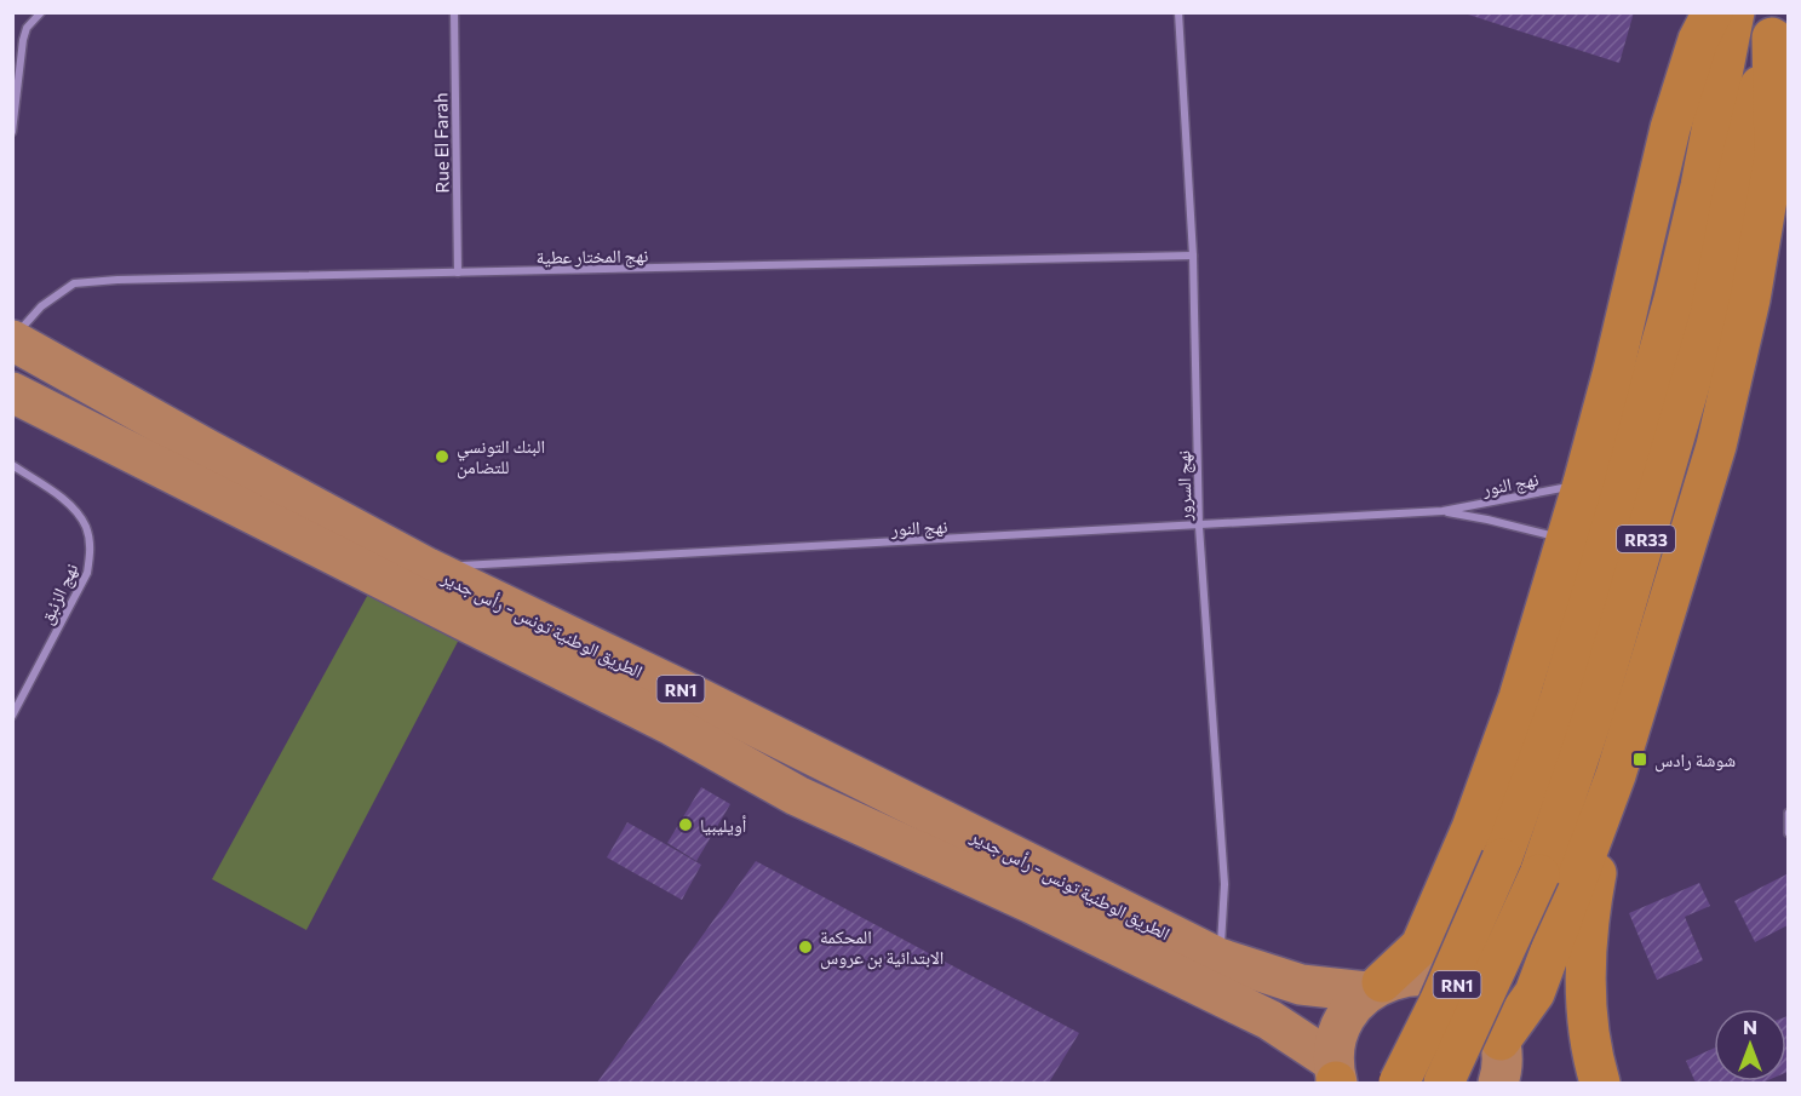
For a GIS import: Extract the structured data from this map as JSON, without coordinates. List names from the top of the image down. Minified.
{"streets":{"highway":["RR33"],"main road":["الطريق الوطنية تونس - رأس جدير","RN1"],"street":["Rue El Farah","نهج المختار عطية","نهج النور","نهج السرور","نهج الزئبق"]},"crossings":[["Rue El Farah","نهج المختار عطية"],["نهج المختار عطية","نهج السرور"],["نهج المختار عطية","الطريق الوطنية تونس - رأس جدير"],["نهج النور","نهج السرور"],["نهج النور","الطريق الوطنية تونس - رأس جدير"],["نهج السرور","الطريق الوطنية تونس - رأس جدير"],["الطريق الوطنية تونس - رأس جدير","RN1"]],"places":{"other":["البنك التونسي للتضامن","أويليبيا","المحكمة الابتدائية بن عروس"],"transit":["شوشة رادس"]},"north":"top"}
